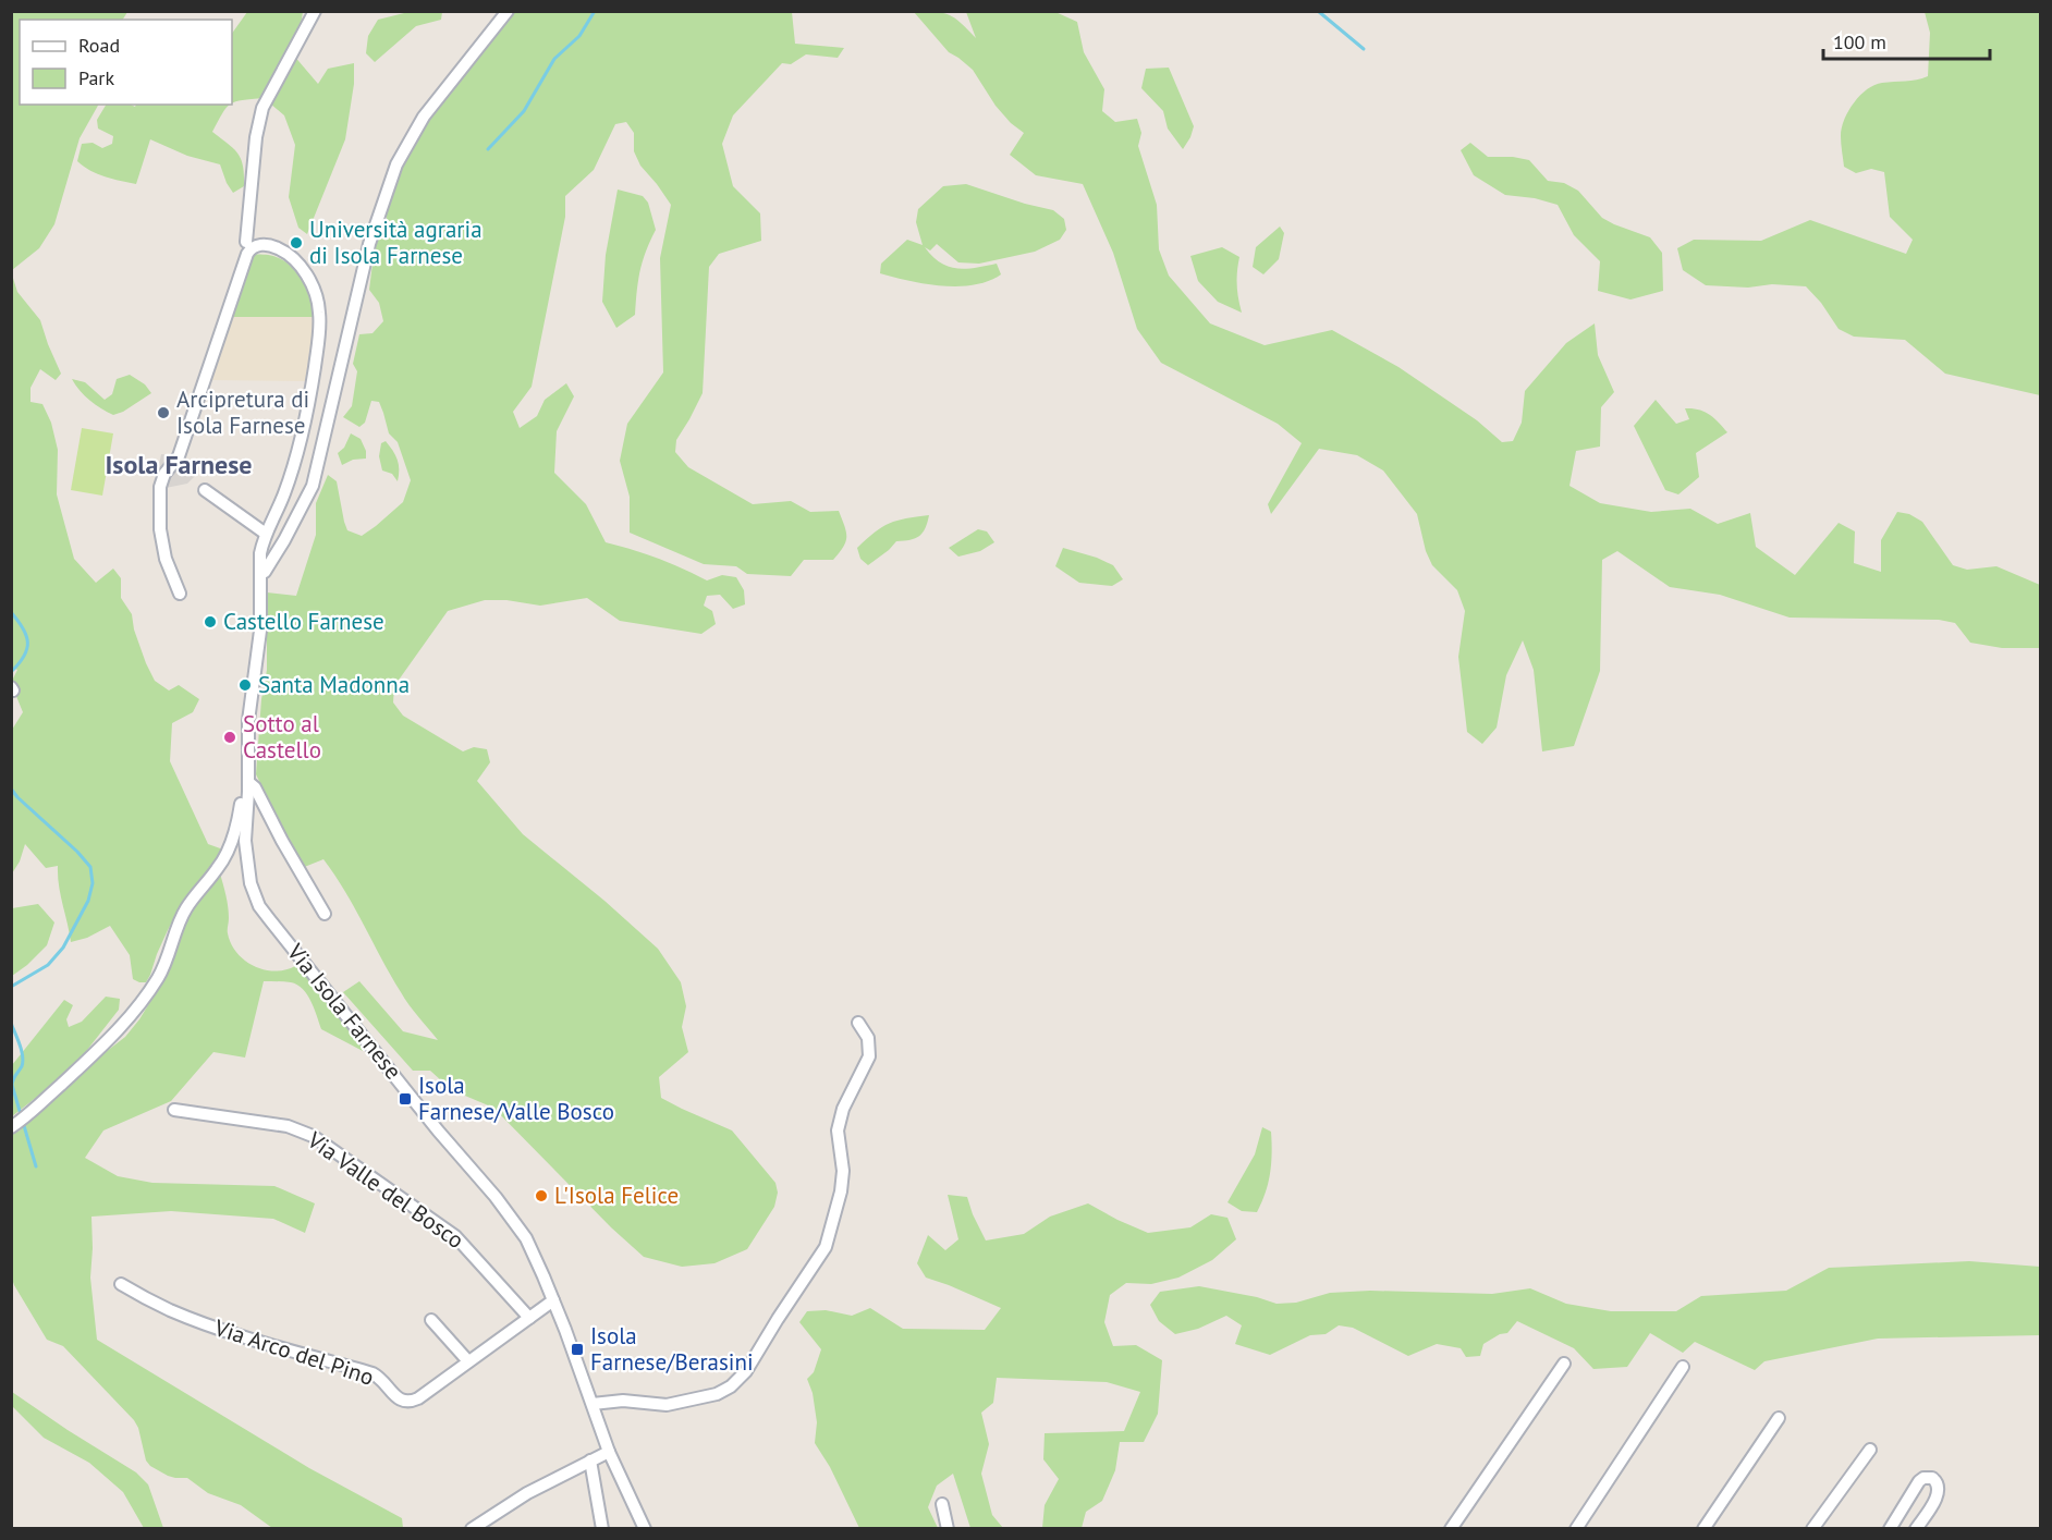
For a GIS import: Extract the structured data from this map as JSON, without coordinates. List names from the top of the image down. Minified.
{"streets":{"street":["Via Isola Farnese","Via Valle del Bosco","Via Arco del Pino"]},"crossings":[["Via Isola Farnese","Via Arco del Pino"],["Via Valle del Bosco","Via Arco del Pino"]],"districts":["Isola Farnese"],"places":{"other":["Università agraria di Isola Farnese","Arcipretura di Isola Farnese","Castello Farnese","Santa Madonna","Sotto al Castello","L'Isola Felice"],"transit":["Isola Farnese/Valle Bosco","Isola Farnese/Berasini"]},"legend":["Road","Park"],"scale_bar":"100 m"}
